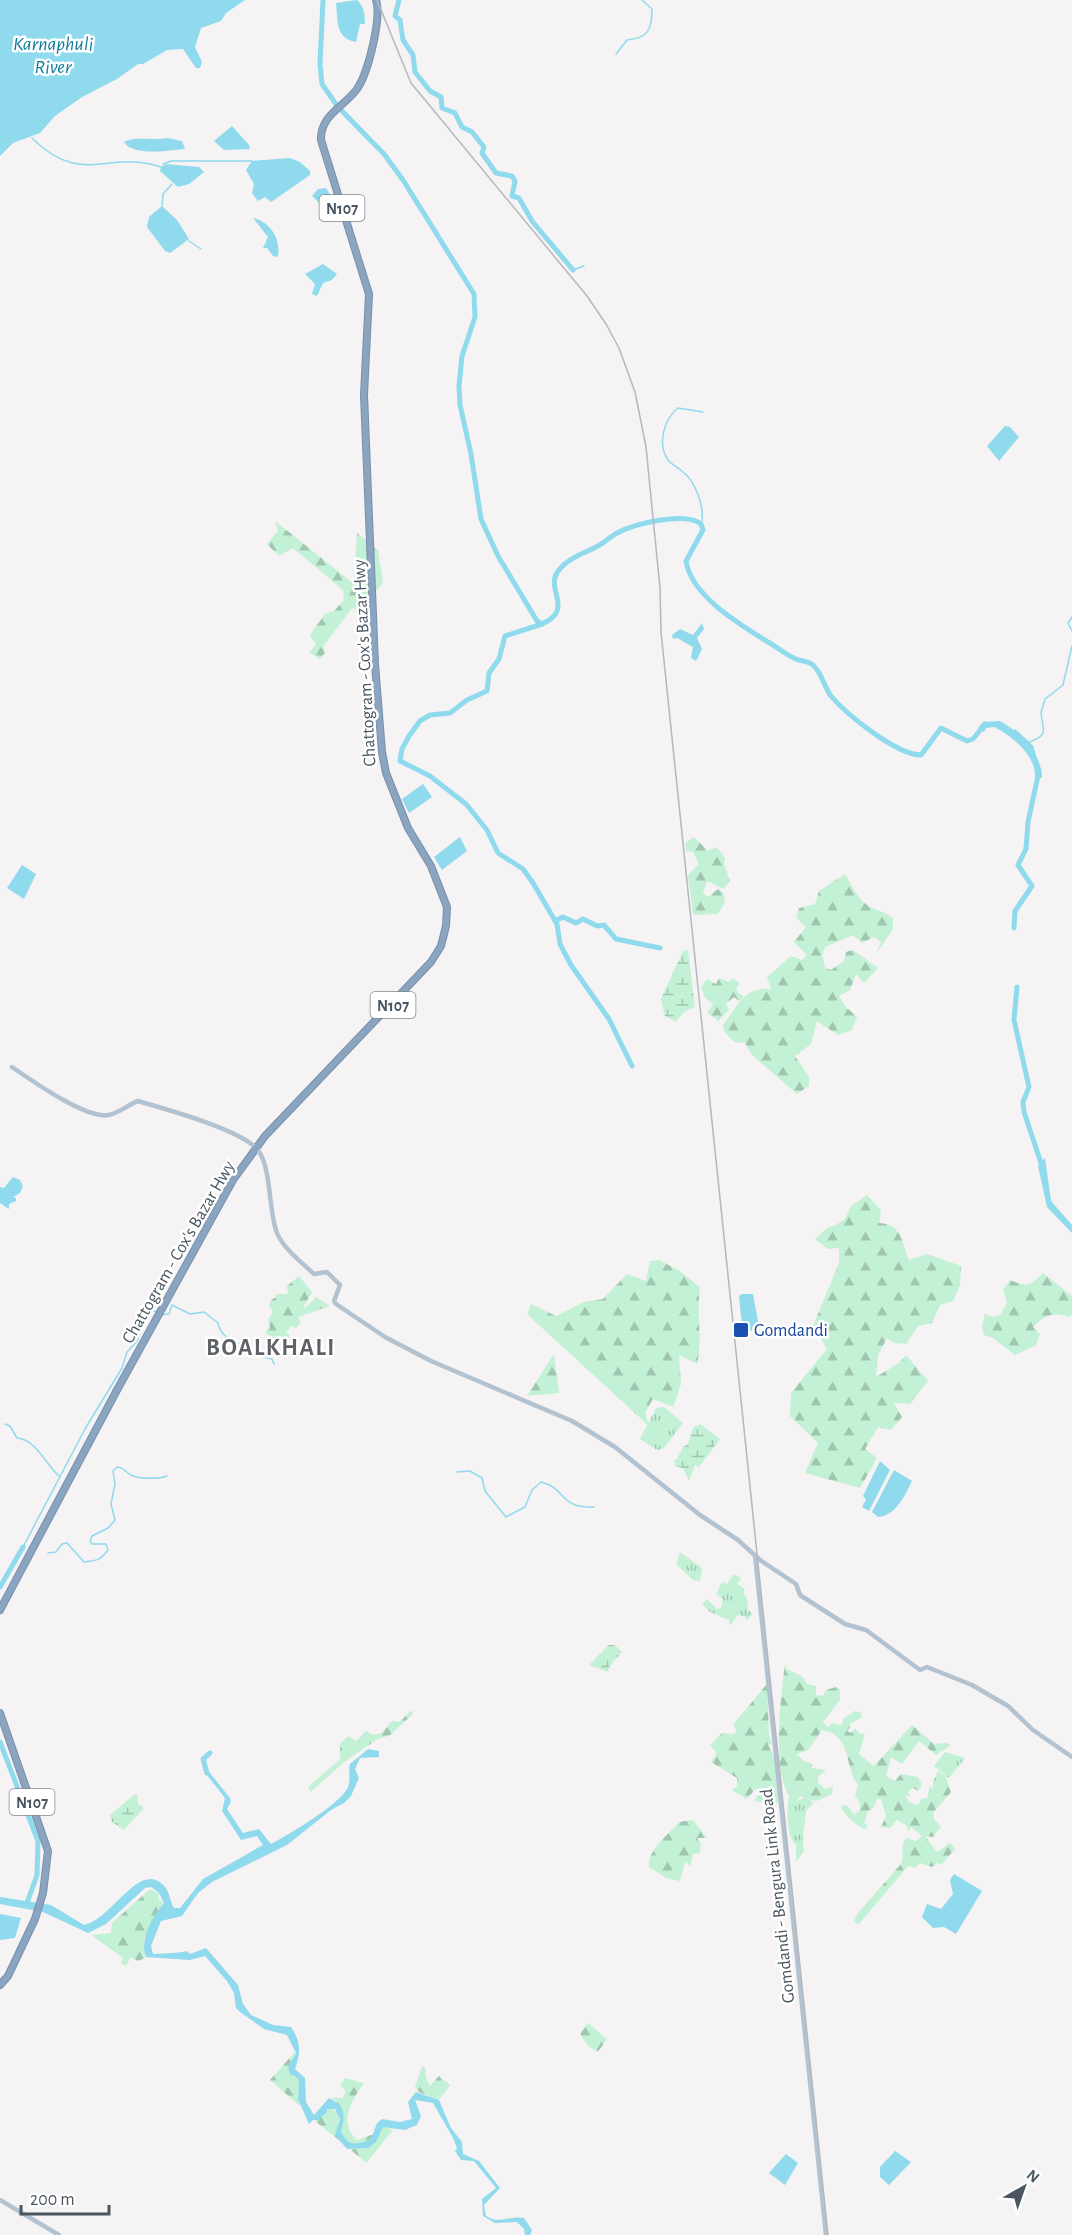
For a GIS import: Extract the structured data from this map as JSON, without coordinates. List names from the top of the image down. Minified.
{"streets":{"highway":["N107","Chattogram - Cox's Bazar Hwy"],"main road":["Gomdandi - Bengura Link Road"]},"districts":["BOALKHALI"],"water":["Karnaphuli River"],"places":{"transit":["Gomdandi"]},"scale_bar":"200 m","north":"top right"}
